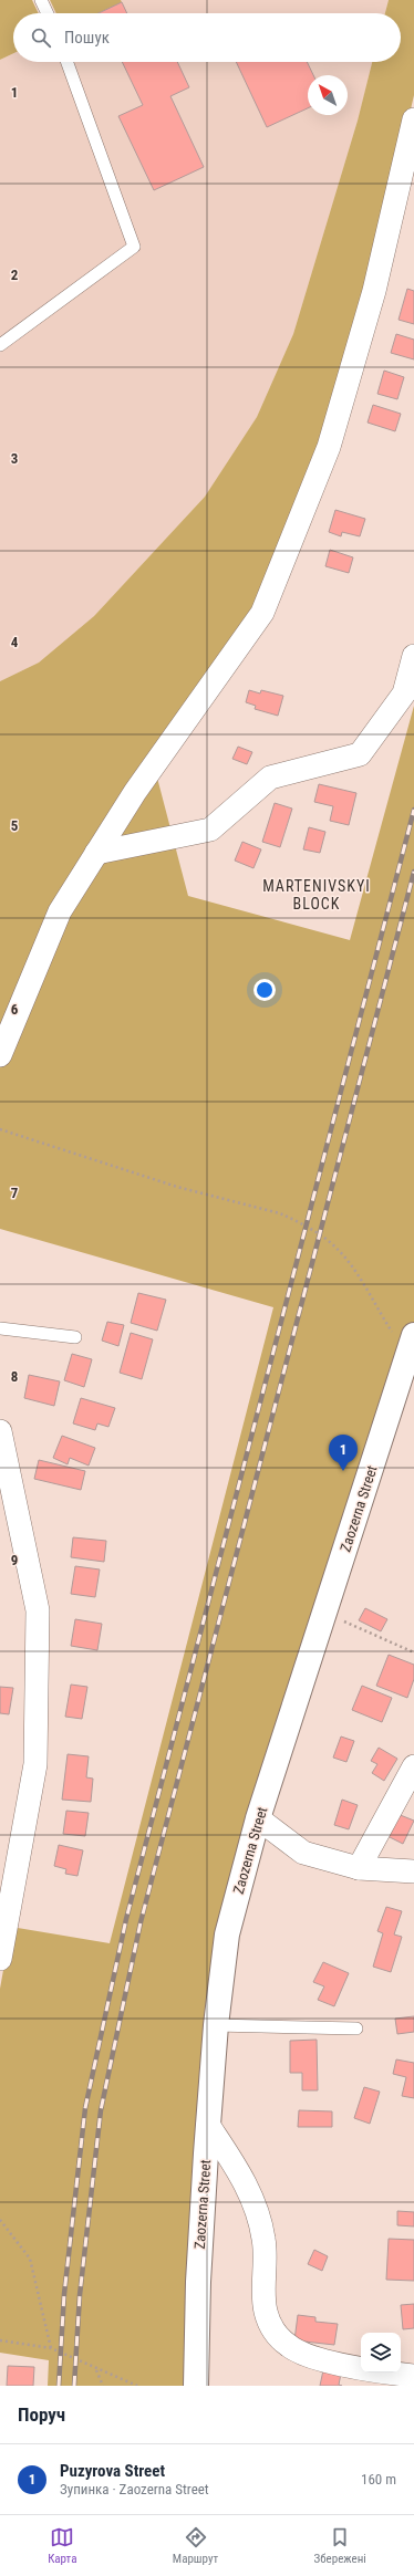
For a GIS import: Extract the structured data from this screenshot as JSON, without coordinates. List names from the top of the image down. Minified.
{"streets":{"street":["Zaozerna Street"]},"districts":["MARTENIVSKYI BLOCK"],"north":"top left","page":{"search":"Пошук","pins":"1","heading":"Поруч","list":[{"mark":"1","name":"Puzyrova Street","note":"Зупинка · Zaozerna Street","value":"160 m"}],"nav":["Карта","Маршрут","Збережені"]},"grid":{"rows":["1","2","3","4","5","6","7","8","9"]}}
